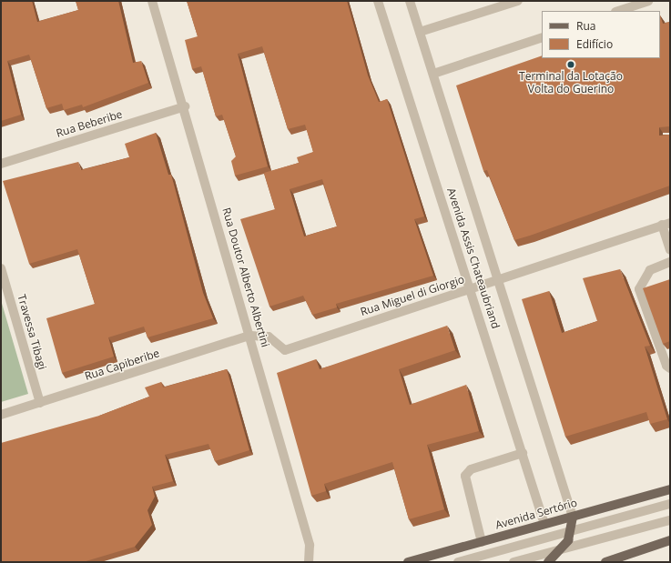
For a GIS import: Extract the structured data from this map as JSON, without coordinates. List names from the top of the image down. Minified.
{"streets":{"main road":["Avenida Sertório"],"street":["Rua Beberibe","Avenida Assis Chateaubriand","Rua Doutor Alberto Albertini","Rua Miguel di Giorgio","Travessa Tibagi","Rua Capiberibe"]},"crossings":[["Rua Beberibe","Rua Doutor Alberto Albertini"],["Avenida Assis Chateaubriand","Rua Miguel di Giorgio"],["Avenida Assis Chateaubriand","Avenida Sertório"],["Rua Doutor Alberto Albertini","Rua Miguel di Giorgio"],["Rua Doutor Alberto Albertini","Rua Capiberibe"],["Rua Miguel di Giorgio","Rua Capiberibe"],["Travessa Tibagi","Rua Capiberibe"]],"places":["Terminal da Lotação Volta do Guerino"],"legend":["Rua","Edifício"]}
